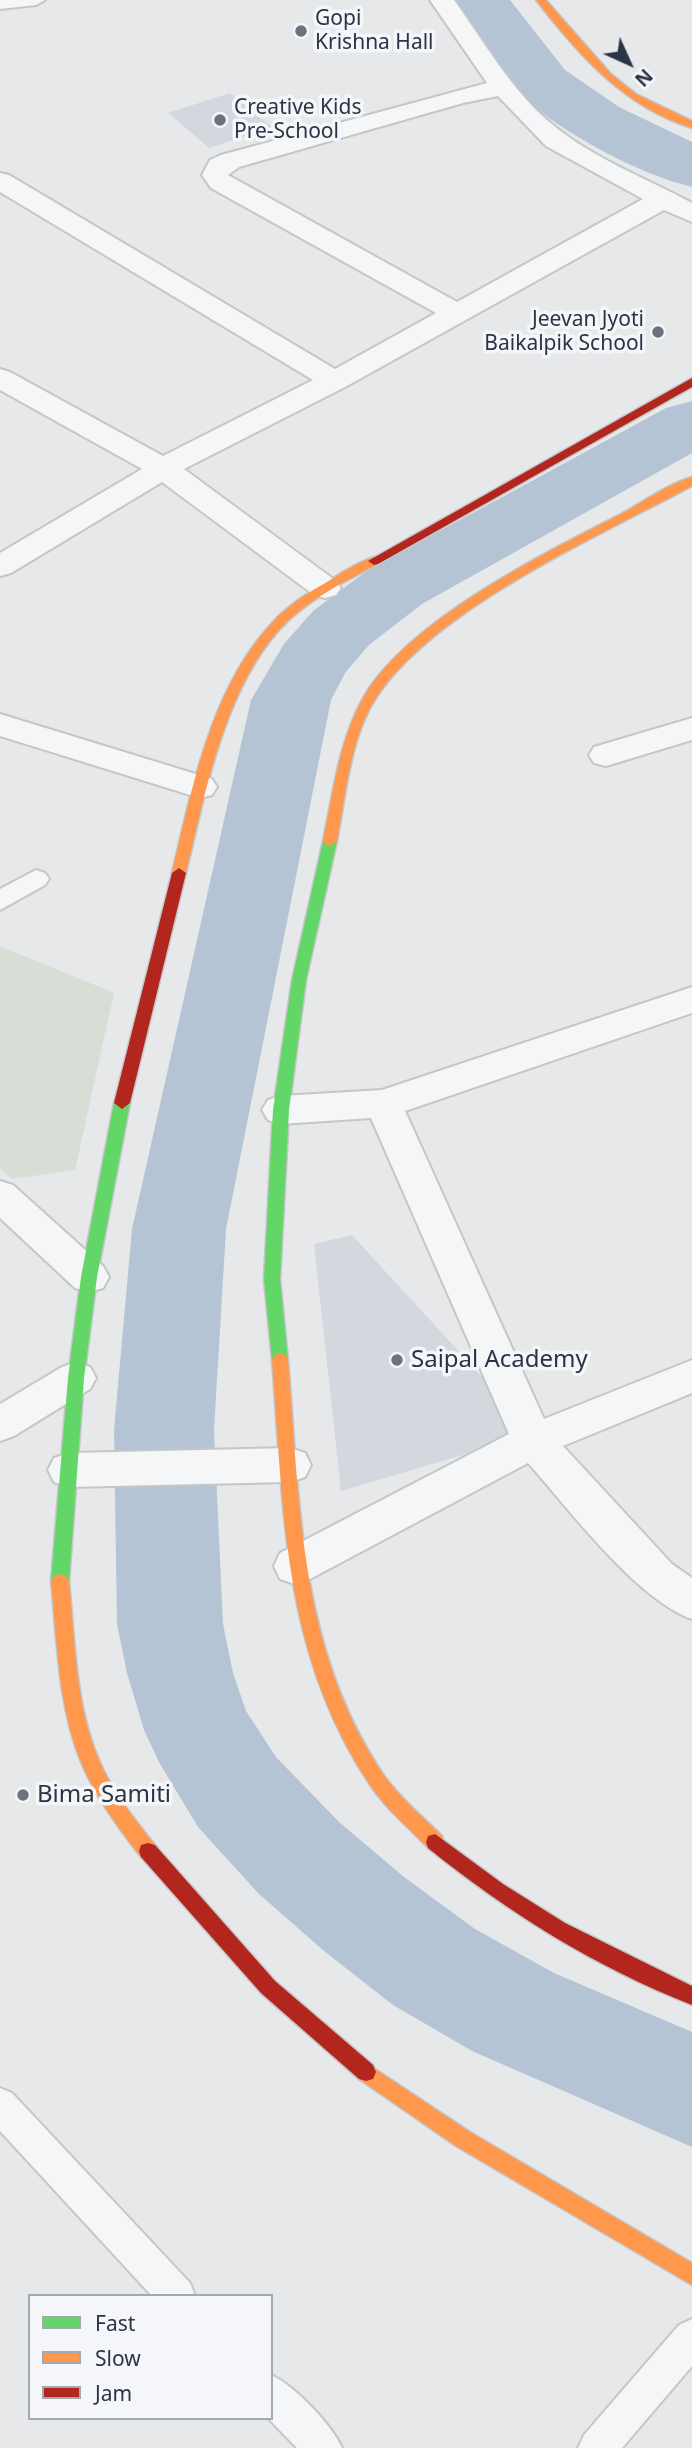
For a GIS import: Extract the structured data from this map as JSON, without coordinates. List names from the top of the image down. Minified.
{"places":["Gopi Krishna Hall","Creative Kids Pre-School","Jeevan Jyoti Baikalpik School","Saipal Academy","Bima Samiti"],"legend":["Fast","Slow","Jam"],"north":"bottom right"}
